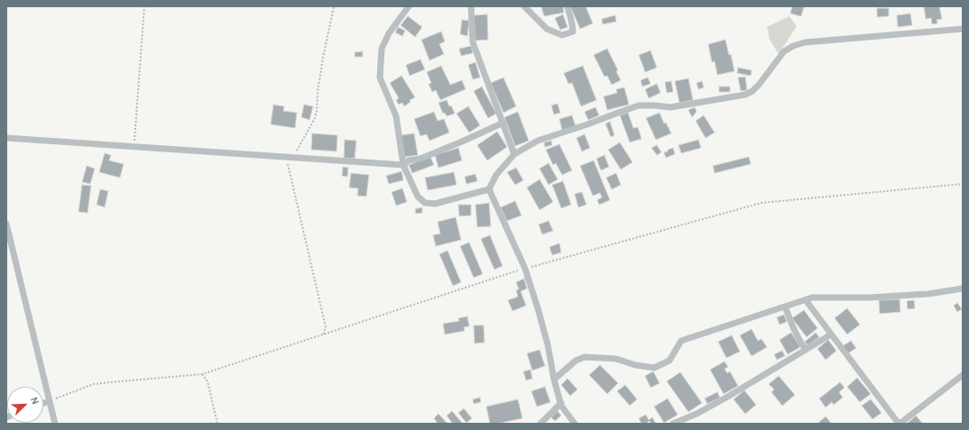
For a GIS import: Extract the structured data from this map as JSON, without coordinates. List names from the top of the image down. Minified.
{"north":"top right"}
